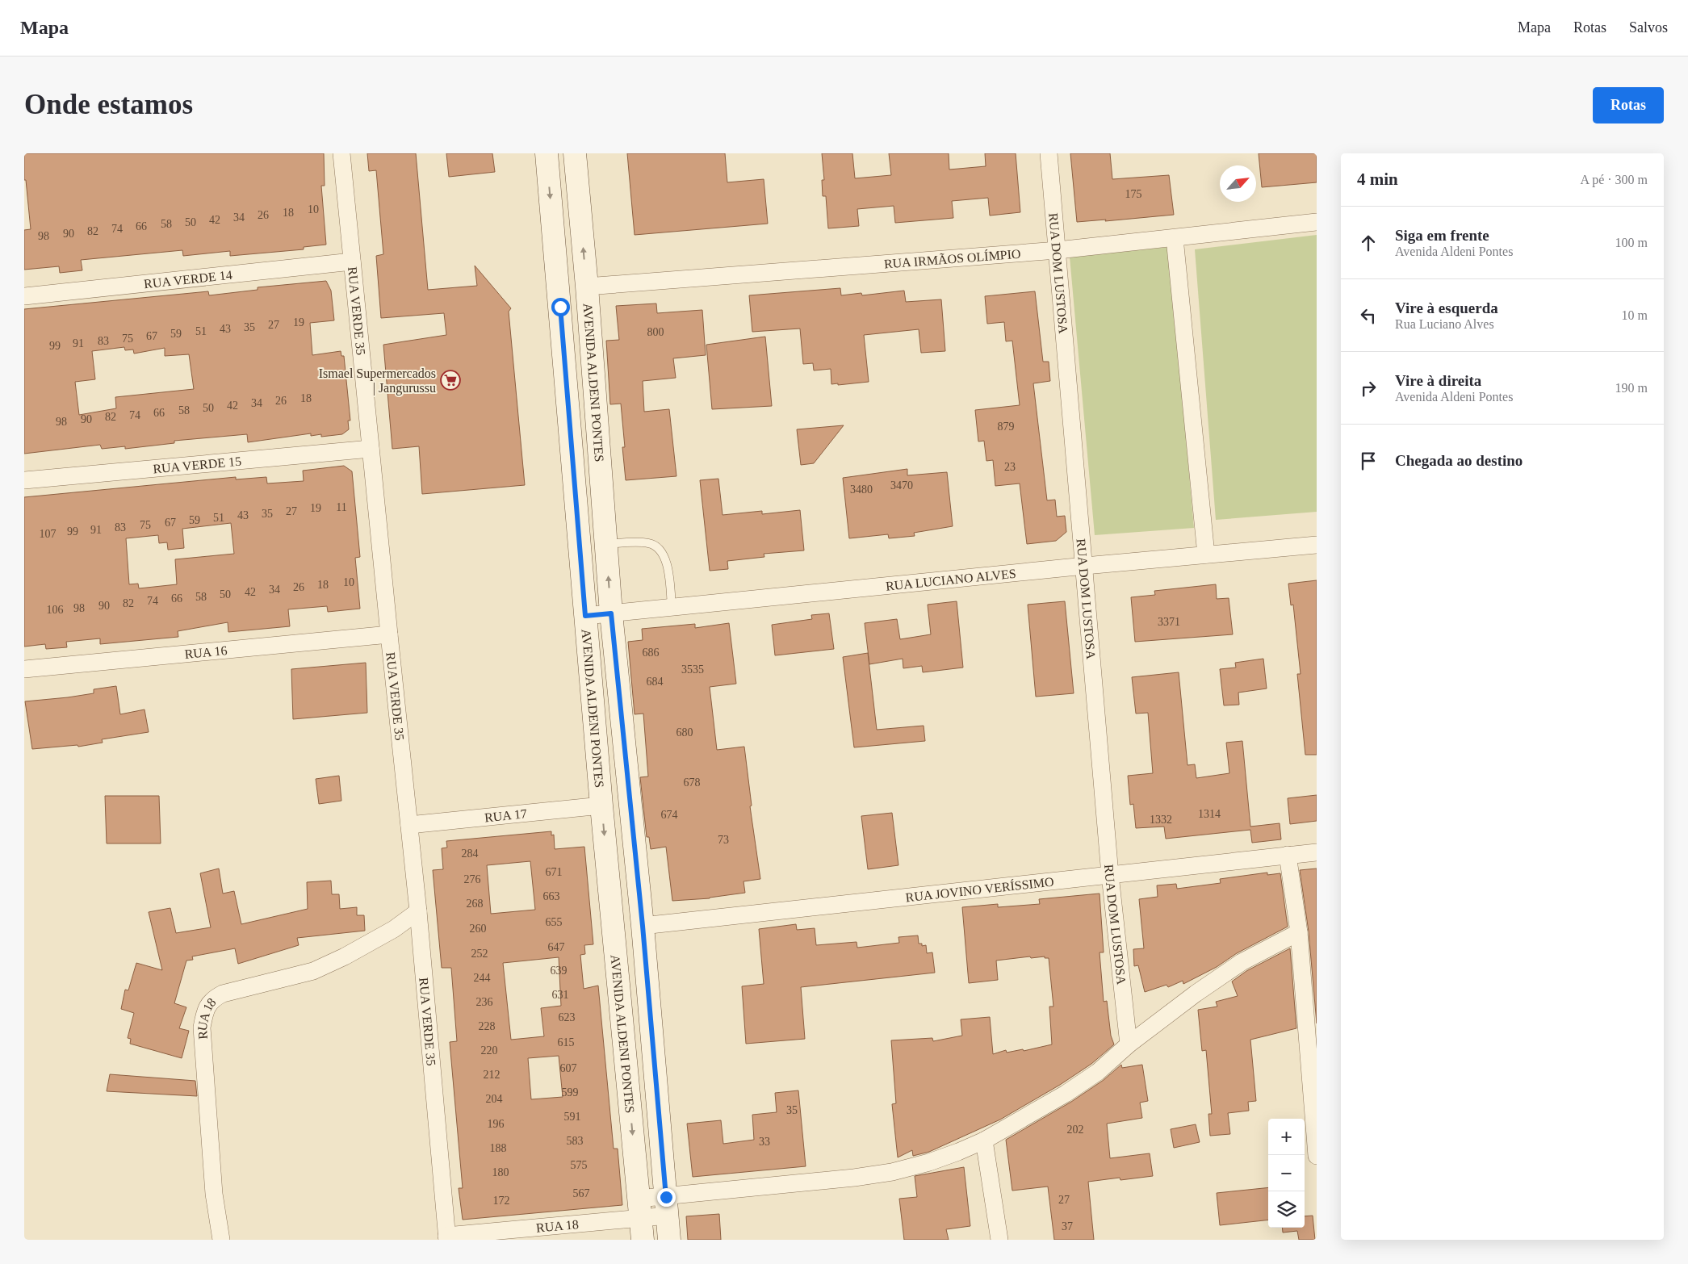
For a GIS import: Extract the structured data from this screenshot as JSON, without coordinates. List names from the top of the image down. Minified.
{"streets":{"main road":["AVENIDA ALDENI PONTES"],"street":["RUA IRMÃOS OLÍMPIO","RUA DOM LUSTOSA","RUA VERDE 14","RUA VERDE 35","RUA VERDE 15","RUA LUCIANO ALVES","RUA 16","RUA 17","RUA JOVINO VERÍSSIMO","RUA 18"]},"crossings":[["RUA IRMÃOS OLÍMPIO","RUA DOM LUSTOSA"],["RUA IRMÃOS OLÍMPIO","AVENIDA ALDENI PONTES"],["RUA DOM LUSTOSA","RUA LUCIANO ALVES"],["RUA DOM LUSTOSA","RUA JOVINO VERÍSSIMO"],["RUA DOM LUSTOSA","RUA 18"],["RUA VERDE 14","RUA VERDE 35"],["RUA VERDE 35","RUA VERDE 15"],["RUA VERDE 35","RUA 16"],["RUA VERDE 35","RUA 17"],["RUA VERDE 35","RUA 18"],["AVENIDA ALDENI PONTES","RUA LUCIANO ALVES"],["AVENIDA ALDENI PONTES","RUA 17"],["AVENIDA ALDENI PONTES","RUA JOVINO VERÍSSIMO"],["AVENIDA ALDENI PONTES","RUA 18"]],"places":{"supermarket":["Ismael Supermercados | Jangurussu"]},"house_numbers":["175","10","18","26","34","42","50","58","66","74","82","90","98","19","27","35","43","51","800","59","67","75","83","91","99","18","26","34","42","50","58","66","74","82","90","98","879","23","3470","3480","11","19","27","35","43","51","59","67","75","83","91","99","107","10","18","26","34","42","50","58","66","74","82","90","98","106","3371","686","3535","684","680","678","1314","674","1332","73","284","671","276","663","268","655","260","647","252","639","244","631","236","623","228","615","220","607","212","599","204","35","591","196","202","583","33","188","575","180","567","27","172","37"],"north":"top right","page":{"header":"Mapa","nav":["Mapa","Rotas","Salvos"],"buttons":"Rotas","title":"Onde estamos","heading":["4 min","A pé · 300 m"],"list":[["Siga em frente","Avenida Aldeni Pontes","100 m"],["Vire à esquerda","Rua Luciano Alves","10 m"],["Vire à direita","Avenida Aldeni Pontes","190 m"],"Chegada ao destino"],"map_buttons":["+","−"]}}
